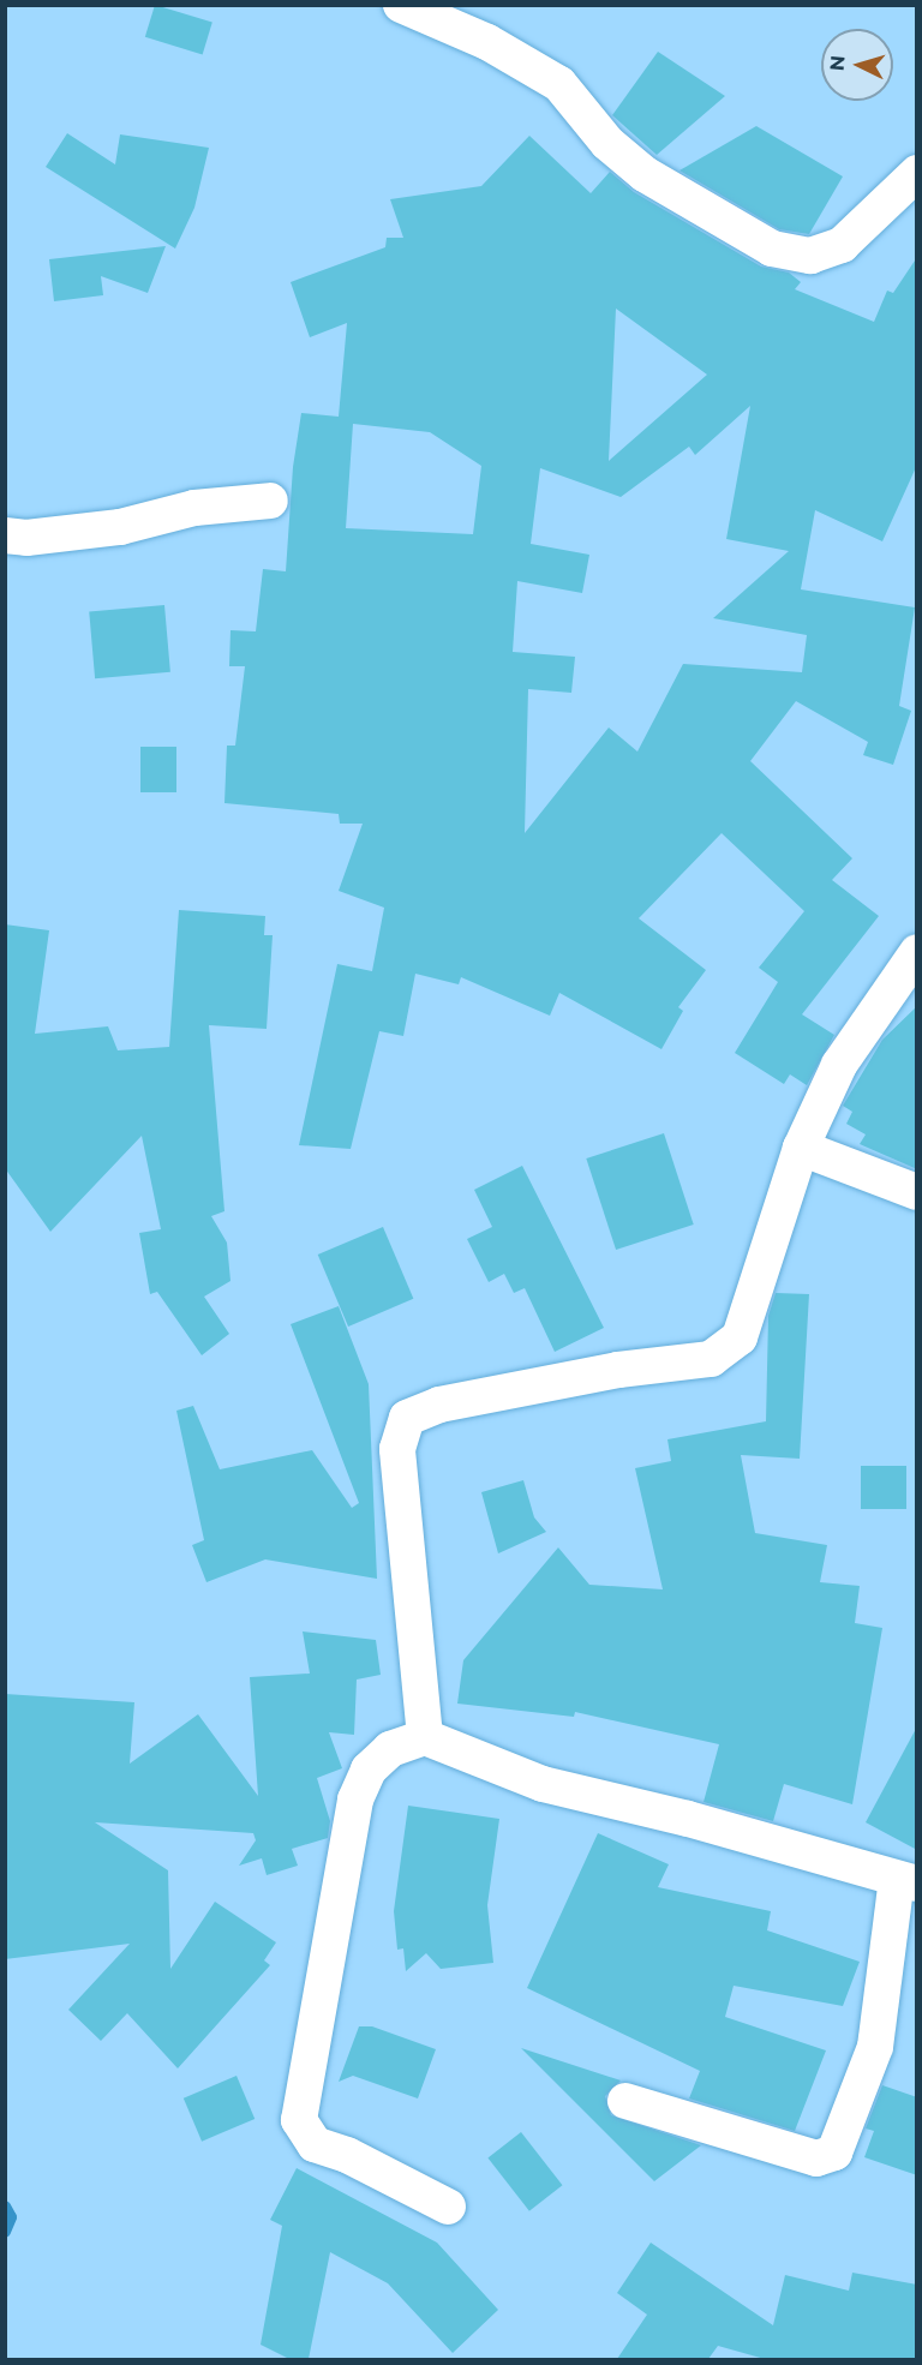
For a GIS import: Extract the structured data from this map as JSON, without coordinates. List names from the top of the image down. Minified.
{"north":"left"}
